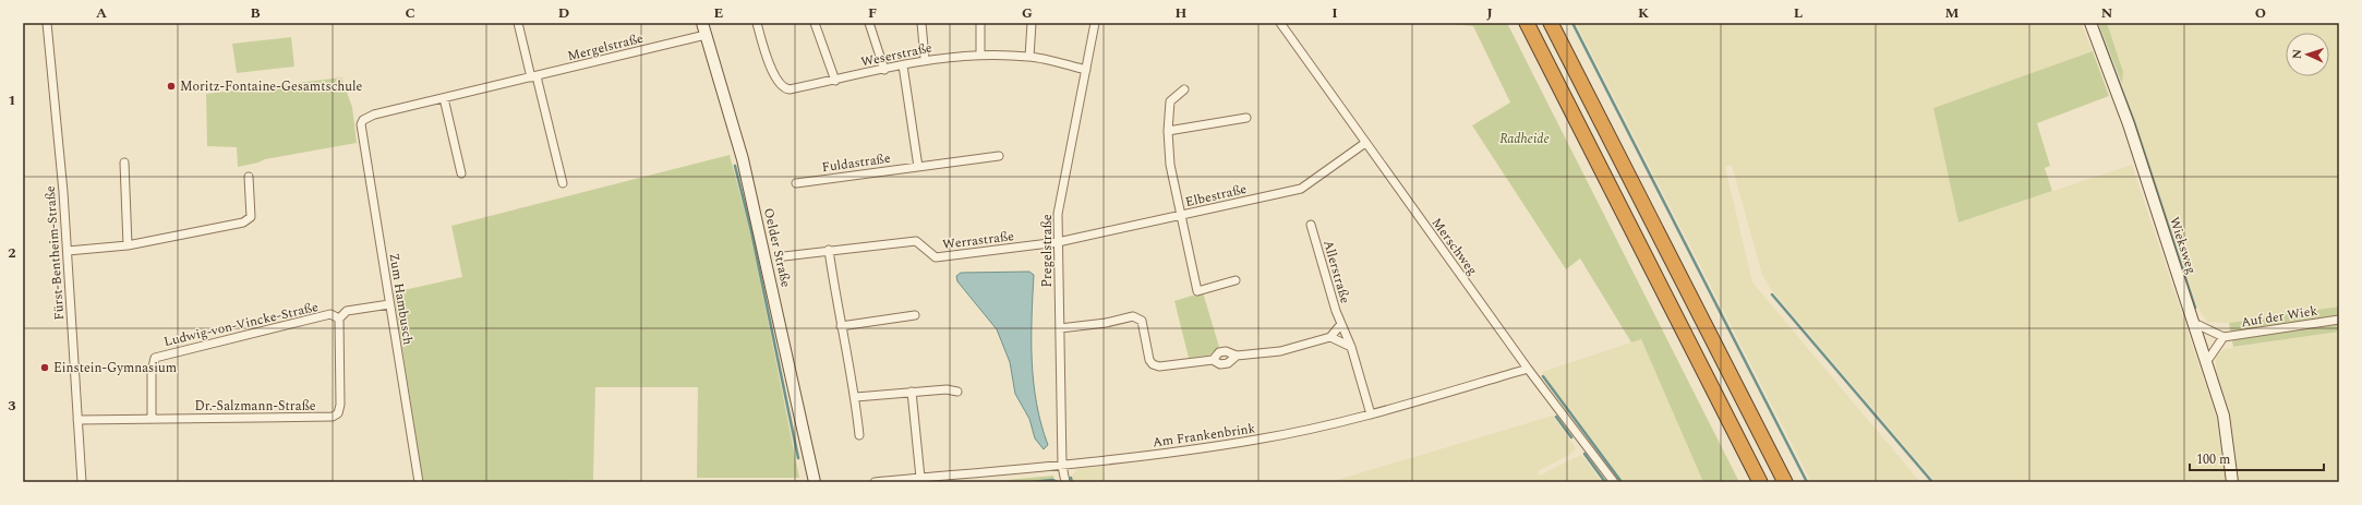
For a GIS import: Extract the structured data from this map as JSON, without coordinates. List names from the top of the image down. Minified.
{"streets":{"street":["Mergelstraße","Weserstraße","Fuldastraße","Elbestraße","Werrastraße","Wieksweg","Merschweg","Oelder Straße","Pregelstraße","Fürst-Bentheim-Straße","Allerstraße","Zum Hambusch","Auf der Wiek","Ludwig-von-Vincke-Straße","Dr.-Salzmann-Straße","Am Frankenbrink"]},"crossings":[["Mergelstraße","Oelder Straße"],["Mergelstraße","Zum Hambusch"],["Weserstraße","Pregelstraße"],["Elbestraße","Werrastraße"],["Elbestraße","Merschweg"],["Elbestraße","Pregelstraße"],["Werrastraße","Pregelstraße"],["Merschweg","Am Frankenbrink"],["Pregelstraße","Am Frankenbrink"],["Fürst-Bentheim-Straße","Dr.-Salzmann-Straße"],["Allerstraße","Am Frankenbrink"],["Ludwig-von-Vincke-Straße","Dr.-Salzmann-Straße"]],"parks":["Radheide"],"places":["Moritz-Fontaine-Gesamtschule","Einstein-Gymnasium"],"scale_bar":"100 m","north":"left","grid":{"columns":["A","B","C","D","E","F","G","H","I","J","K","L","M","N","O"],"rows":["1","2","3"]}}
